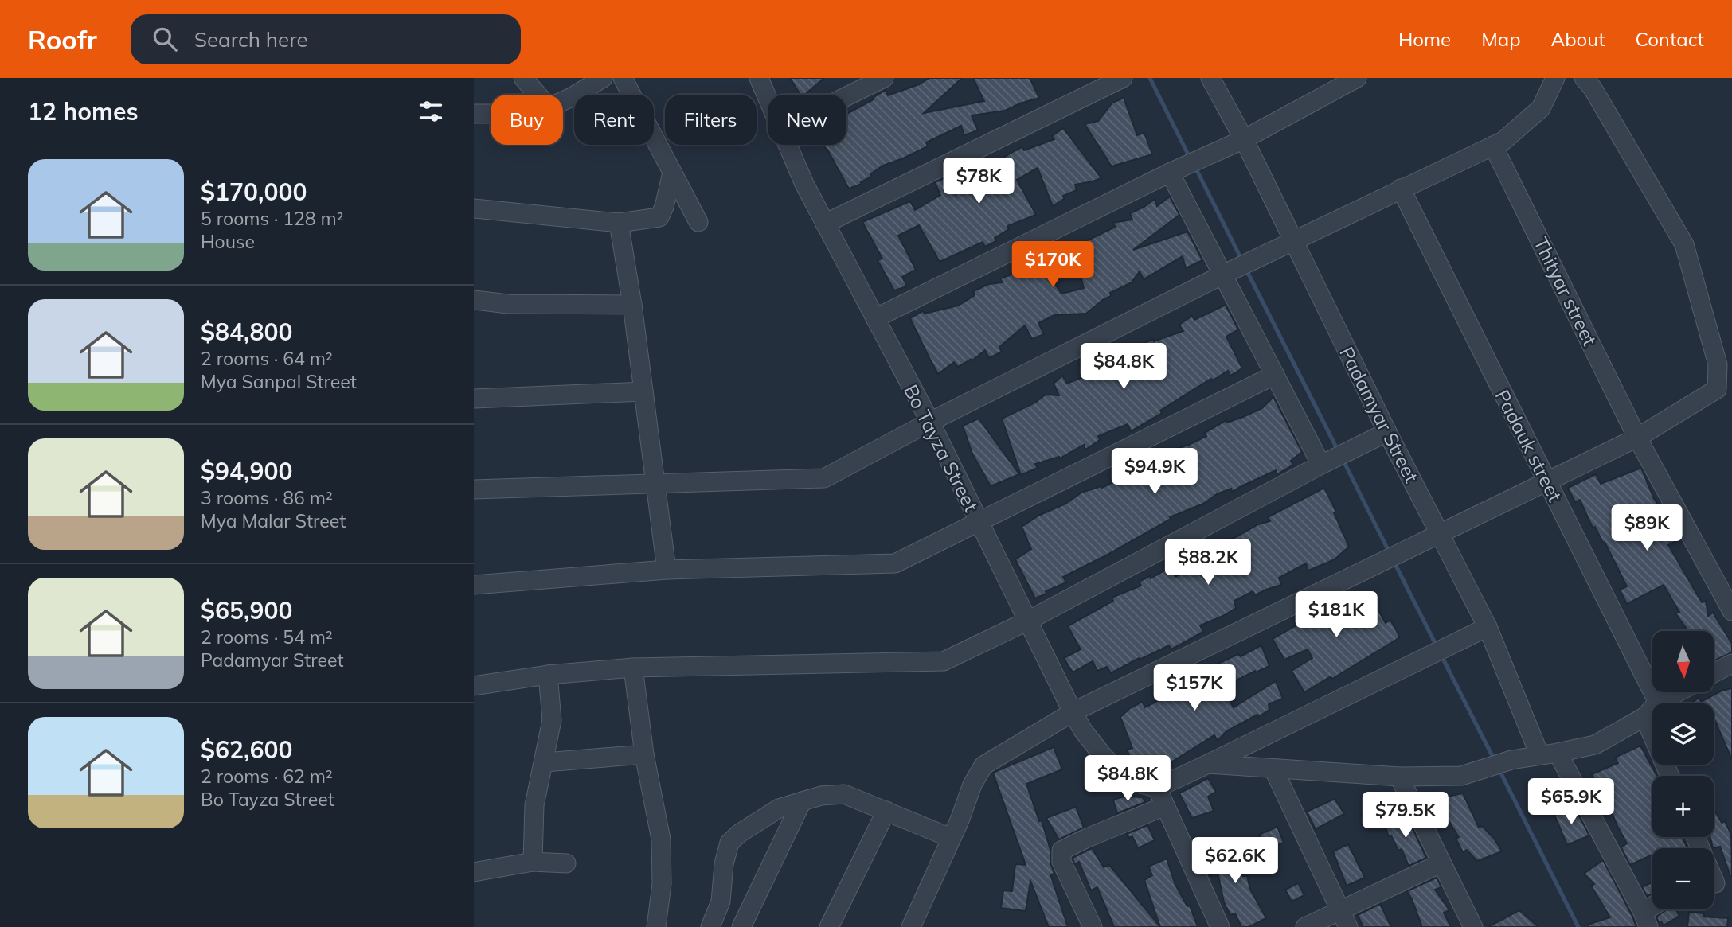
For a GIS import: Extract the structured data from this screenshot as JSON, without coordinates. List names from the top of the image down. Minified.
{"streets":{"street":["Thityar street","Padamyar Street","Padauk street","Bo Tayza Street"]},"north":"bottom","page":{"header":"Roofr","search":"Search here","nav":["Home","Map","About","Contact"],"heading":"12 homes","chip":["Buy","Rent","Filters","New"],"list":[{"name":"$170,000","note":"5 rooms · 128 m² · House"},{"name":"$84,800","note":"2 rooms · 64 m² · Mya Sanpal Street"},{"name":"$94,900","note":"3 rooms · 86 m² · Mya Malar Street"},{"name":"$65,900","note":"2 rooms · 54 m² · Padamyar Street"},{"name":"$62,600","note":"2 rooms · 62 m² · Bo Tayza Street"}],"price":["$78K","$170K","$84.8K","$94.9K","$89K","$88.2K","$181K","$157K","$84.8K","$65.9K","$79.5K","$62.6K"],"map_buttons":["+","−"]}}
